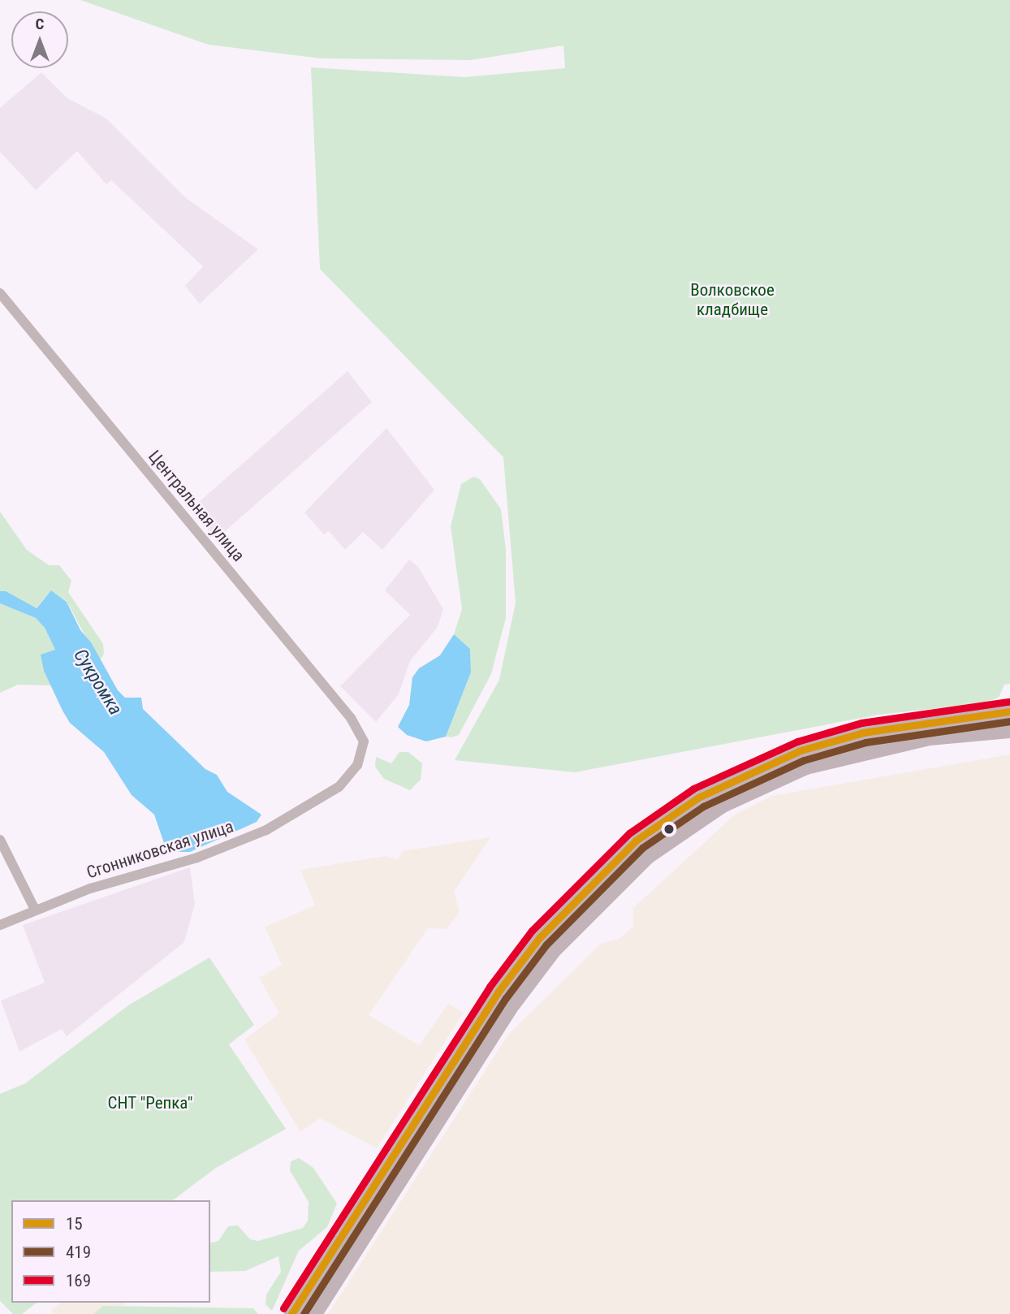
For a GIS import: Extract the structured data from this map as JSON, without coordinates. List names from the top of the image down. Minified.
{"streets":{"street":["Центральная улица","Сгонниковская улица"]},"crossings":[["Центральная улица","Сгонниковская улица"]],"water":["Сукромка"],"parks":["Волковское кладбище","СНТ \"Репка\""],"lines":["transit line 169","transit line 15","transit line 419"],"legend":["15","419","169"],"north":"top"}
